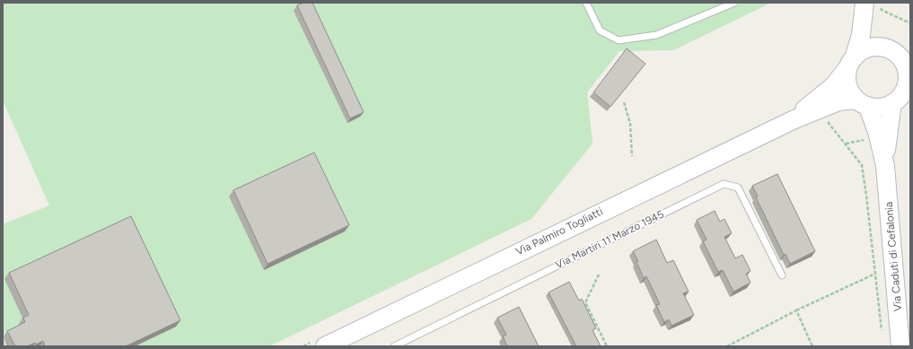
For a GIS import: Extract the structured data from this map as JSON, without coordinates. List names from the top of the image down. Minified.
{"streets":{"street":["Via Palmiro Togliatti","Via Caduti di Cefalonia"],"lane":["Via Martiri 11 Marzo 1945"]},"crossings":[["Via Palmiro Togliatti","Via Caduti di Cefalonia"]]}
